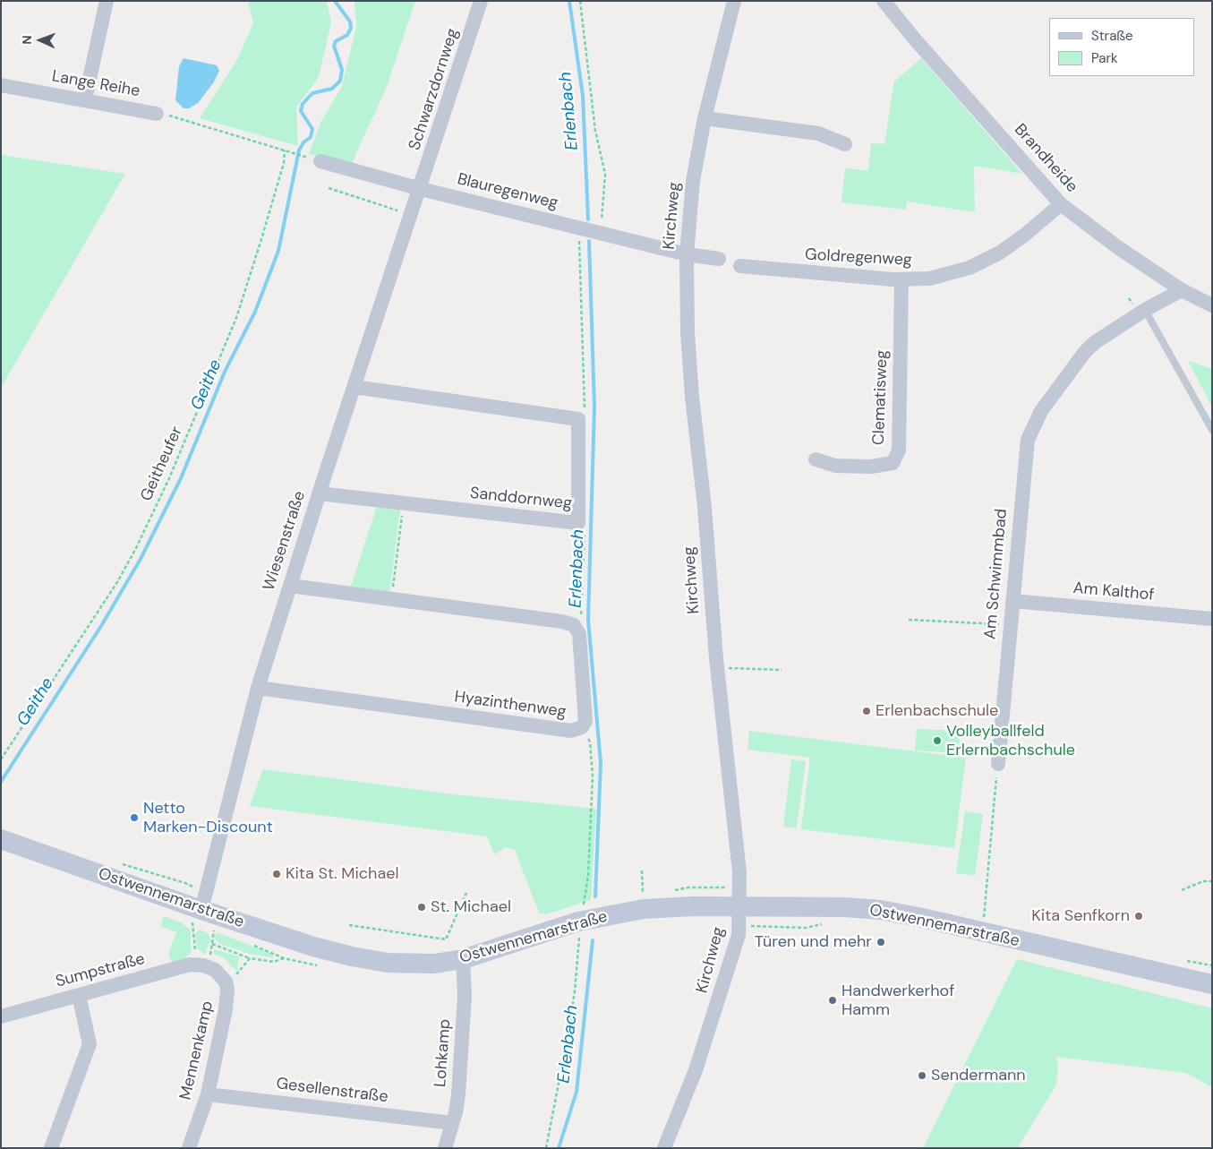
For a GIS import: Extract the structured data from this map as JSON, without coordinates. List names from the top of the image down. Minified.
{"streets":{"street":["Lange Reihe","Schwarzdornweg","Brandheide","Blauregenweg","Kirchweg","Goldregenweg","Clematisweg","Sanddornweg","Wiesenstraße","Am Schwimmbad","Am Kalthof","Hyazinthenweg","Ostwennemarstraße","Sumpstraße","Mennenkamp","Lohkamp","Gesellenstraße"],"path":["Geitheufer"]},"crossings":[["Schwarzdornweg","Blauregenweg"],["Schwarzdornweg","Wiesenstraße"],["Brandheide","Goldregenweg"],["Brandheide","Am Schwimmbad"],["Blauregenweg","Kirchweg"],["Blauregenweg","Wiesenstraße"],["Kirchweg","Ostwennemarstraße"],["Goldregenweg","Clematisweg"],["Sanddornweg","Wiesenstraße"],["Wiesenstraße","Hyazinthenweg"],["Wiesenstraße","Ostwennemarstraße"],["Am Schwimmbad","Am Kalthof"],["Ostwennemarstraße","Lohkamp"],["Mennenkamp","Gesellenstraße"],["Lohkamp","Gesellenstraße"]],"water":["Erlenbach","Geithe"],"places":["Erlenbachschule","Volleyballfeld Erlernbachschule","Netto Marken-Discount","Kita St. Michael","St. Michael","Kita Senfkorn","Türen und mehr","Handwerkerhof Hamm","Sendermann"],"legend":["Straße","Park"],"north":"left"}
